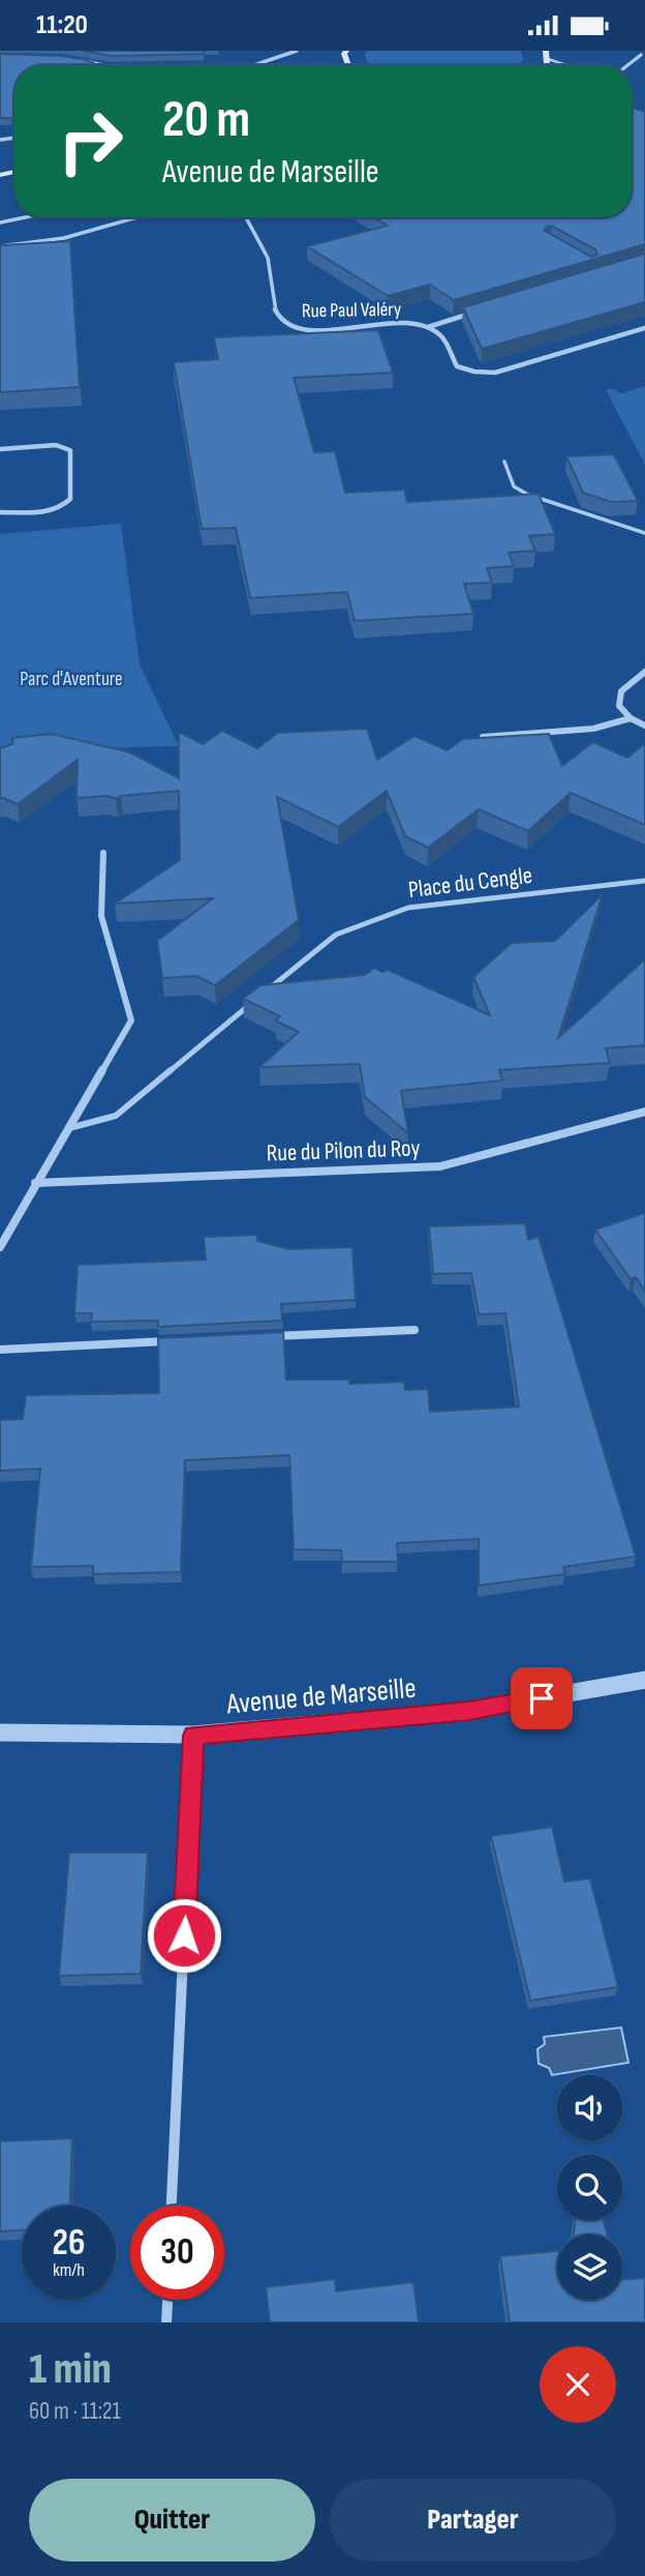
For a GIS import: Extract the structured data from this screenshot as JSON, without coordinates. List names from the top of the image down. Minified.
{"streets":{"street":["Rue Paul Valéry","Place du Cengle","Rue du Pilon du Roy","Avenue de Marseille"]},"parks":["Parc d'Aventure"],"page":{"status":"11:20","turn":["20 m","Avenue de Marseille"],"speed":"26 km/h","limit":"30","heading":["1 min","60 m · 11:21"],"buttons":["Quitter","Partager"]}}
